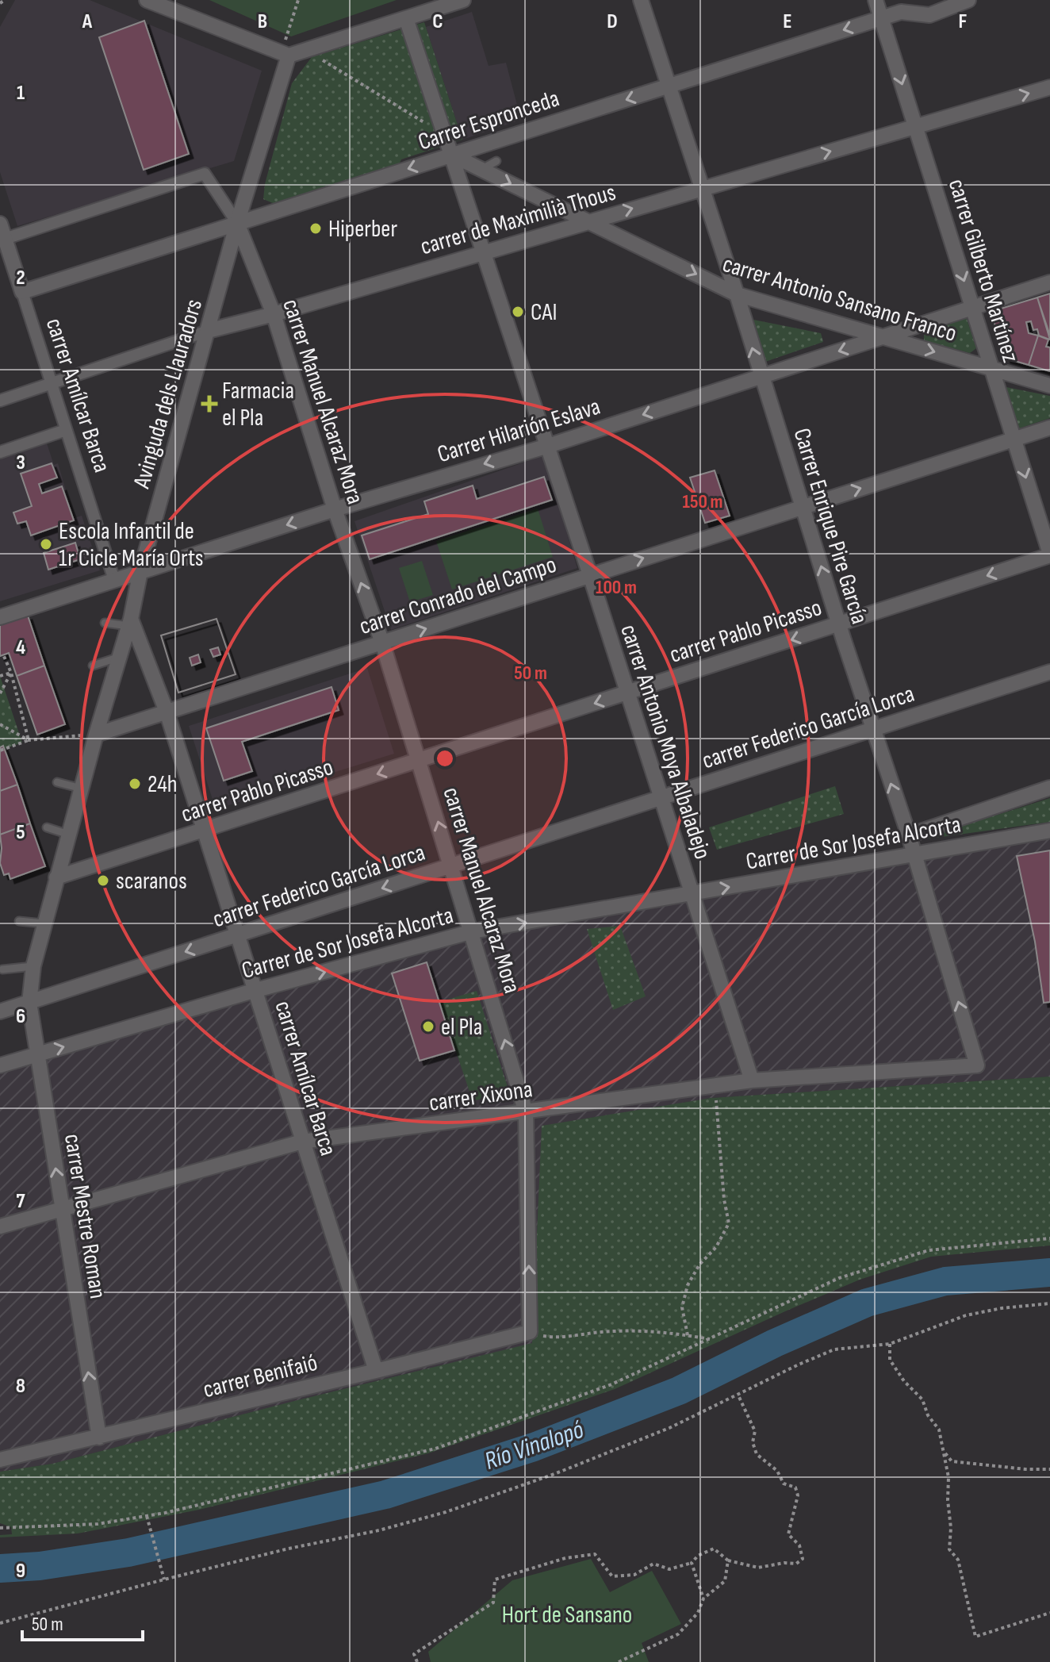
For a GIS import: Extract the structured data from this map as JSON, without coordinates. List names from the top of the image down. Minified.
{"streets":{"street":["Carrer Espronceda","carrer de Maximilià Thous","carrer Gilberto Martínez","carrer Antonio Sansano Franco","Avinguda dels Llauradors","carrer Amílcar Barca","carrer Manuel Alcaraz Mora","Carrer Hilarión Eslava","Carrer Enrique Pire García","carrer Conrado del Campo","carrer Pablo Picasso","carrer Federico García Lorca","carrer Antonio Moya Albaladejo","Carrer de Sor Josefa Alcorta","carrer Xixona","carrer Mestre Roman","carrer Benifaió"]},"crossings":[["Carrer Espronceda","carrer Gilberto Martínez"],["Carrer Espronceda","carrer Antonio Sansano Franco"],["Carrer Espronceda","Avinguda dels Llauradors"],["Carrer Espronceda","carrer Amílcar Barca"],["Carrer Espronceda","carrer Manuel Alcaraz Mora"],["Carrer Espronceda","Carrer Enrique Pire García"],["Carrer Espronceda","carrer Antonio Moya Albaladejo"],["carrer de Maximilià Thous","carrer Gilberto Martínez"],["carrer de Maximilià Thous","carrer Antonio Sansano Franco"],["carrer de Maximilià Thous","Avinguda dels Llauradors"],["carrer de Maximilià Thous","carrer Amílcar Barca"],["carrer de Maximilià Thous","carrer Manuel Alcaraz Mora"],["carrer de Maximilià Thous","Carrer Enrique Pire García"],["carrer de Maximilià Thous","carrer Antonio Moya Albaladejo"],["carrer Gilberto Martínez","carrer Antonio Sansano Franco"],["carrer Gilberto Martínez","Carrer Hilarión Eslava"],["carrer Gilberto Martínez","carrer Conrado del Campo"],["carrer Gilberto Martínez","carrer Pablo Picasso"],["carrer Antonio Sansano Franco","Carrer Hilarión Eslava"],["carrer Antonio Sansano Franco","Carrer Enrique Pire García"],["carrer Antonio Sansano Franco","carrer Antonio Moya Albaladejo"],["Avinguda dels Llauradors","carrer Amílcar Barca"],["Avinguda dels Llauradors","carrer Manuel Alcaraz Mora"],["Avinguda dels Llauradors","Carrer Hilarión Eslava"],["Avinguda dels Llauradors","carrer Conrado del Campo"],["Avinguda dels Llauradors","carrer Pablo Picasso"],["Avinguda dels Llauradors","carrer Federico García Lorca"],["Avinguda dels Llauradors","carrer Mestre Roman"],["carrer Amílcar Barca","Carrer Hilarión Eslava"],["carrer Amílcar Barca","carrer Conrado del Campo"],["carrer Amílcar Barca","carrer Pablo Picasso"],["carrer Amílcar Barca","carrer Federico García Lorca"],["carrer Amílcar Barca","Carrer de Sor Josefa Alcorta"],["carrer Amílcar Barca","carrer Xixona"],["carrer Amílcar Barca","carrer Benifaió"],["carrer Manuel Alcaraz Mora","Carrer Hilarión Eslava"],["carrer Manuel Alcaraz Mora","carrer Conrado del Campo"],["carrer Manuel Alcaraz Mora","carrer Pablo Picasso"],["carrer Manuel Alcaraz Mora","carrer Federico García Lorca"],["carrer Manuel Alcaraz Mora","Carrer de Sor Josefa Alcorta"],["carrer Manuel Alcaraz Mora","carrer Xixona"],["carrer Manuel Alcaraz Mora","carrer Benifaió"],["Carrer Hilarión Eslava","Carrer Enrique Pire García"],["Carrer Hilarión Eslava","carrer Antonio Moya Albaladejo"],["Carrer Enrique Pire García","carrer Conrado del Campo"],["Carrer Enrique Pire García","carrer Pablo Picasso"],["Carrer Enrique Pire García","carrer Federico García Lorca"],["Carrer Enrique Pire García","Carrer de Sor Josefa Alcorta"],["Carrer Enrique Pire García","carrer Xixona"],["carrer Conrado del Campo","carrer Antonio Moya Albaladejo"],["carrer Pablo Picasso","carrer Antonio Moya Albaladejo"],["carrer Federico García Lorca","carrer Antonio Moya Albaladejo"],["carrer Federico García Lorca","carrer Mestre Roman"],["carrer Antonio Moya Albaladejo","Carrer de Sor Josefa Alcorta"],["carrer Antonio Moya Albaladejo","carrer Xixona"],["Carrer de Sor Josefa Alcorta","carrer Mestre Roman"],["carrer Xixona","carrer Mestre Roman"],["carrer Mestre Roman","carrer Benifaió"]],"one_way":["Carrer Espronceda","carrer de Maximilià Thous","carrer Gilberto Martínez","carrer Antonio Sansano Franco","carrer Manuel Alcaraz Mora","Carrer Hilarión Eslava","Carrer Enrique Pire García","carrer Conrado del Campo","carrer Pablo Picasso","carrer Federico García Lorca","Carrer de Sor Josefa Alcorta","carrer Mestre Roman"],"water":["Río Vinalopó"],"parks":["Hort de Sansano"],"places":{"other":["Hiperber","CAI","Escola Infantil de 1r Cicle María Orts","24h","scaranos","el Pla"],"health":["Farmacia el Pla"]},"scale_bar":"50 m","grid":{"columns":["A","B","C","D","E","F"],"rows":["1","2","3","4","5","6","7","8","9"]},"rings":["150 m","100 m","50 m"]}
